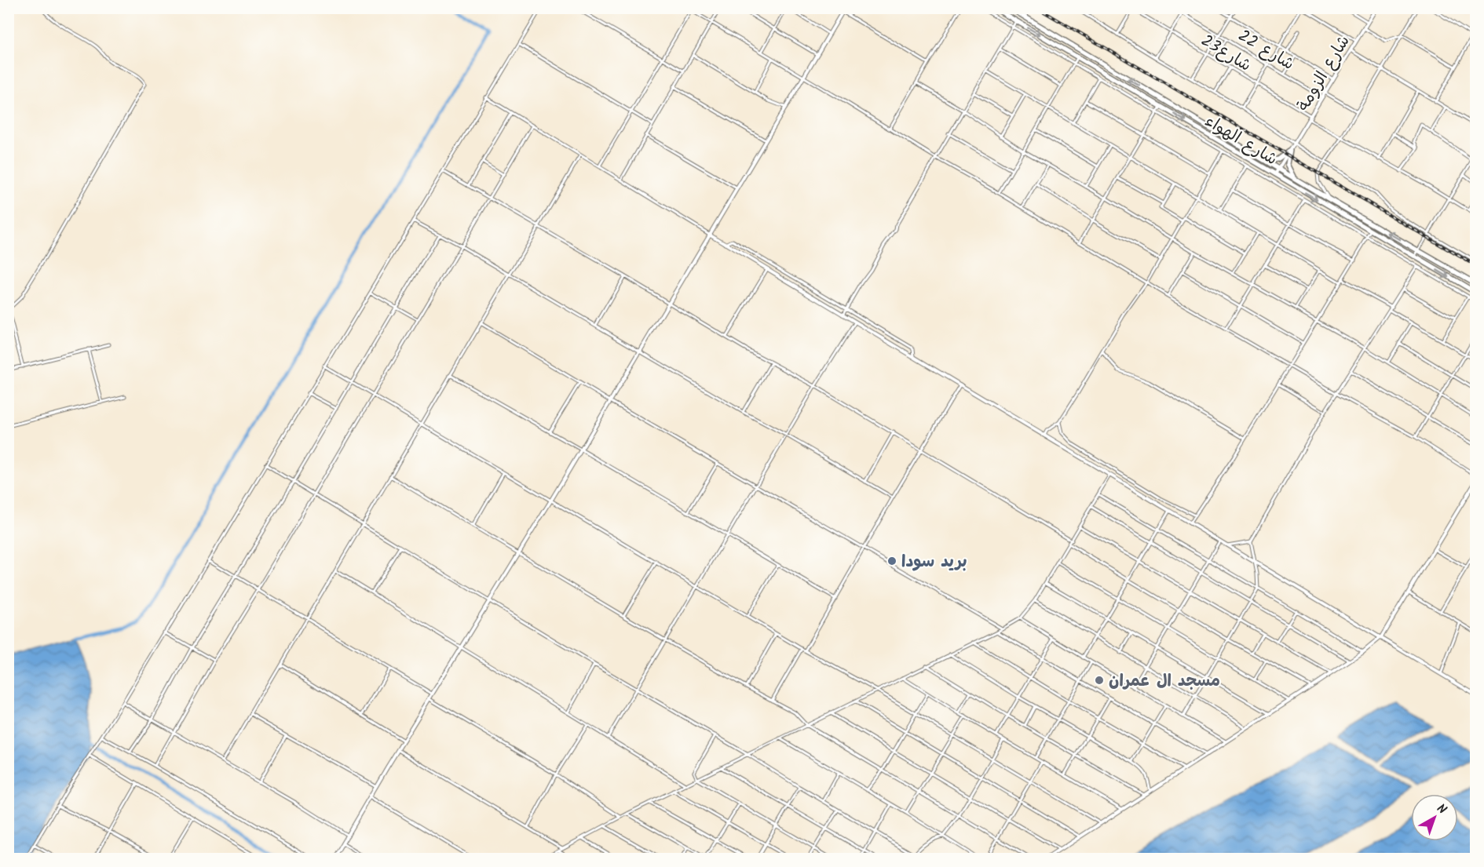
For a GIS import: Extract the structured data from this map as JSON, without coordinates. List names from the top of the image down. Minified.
{"streets":{"highway":["شارع الهواء"],"street":["شارع 22","شارع23","شارع الزومة"]},"crossings":[["شارع 22","شارع الزومة"],["شارع23","شارع الزومة"],["شارع الزومة","شارع الهواء"]],"places":["بريد سودا","مسجد ال عمران"],"north":"top right"}
